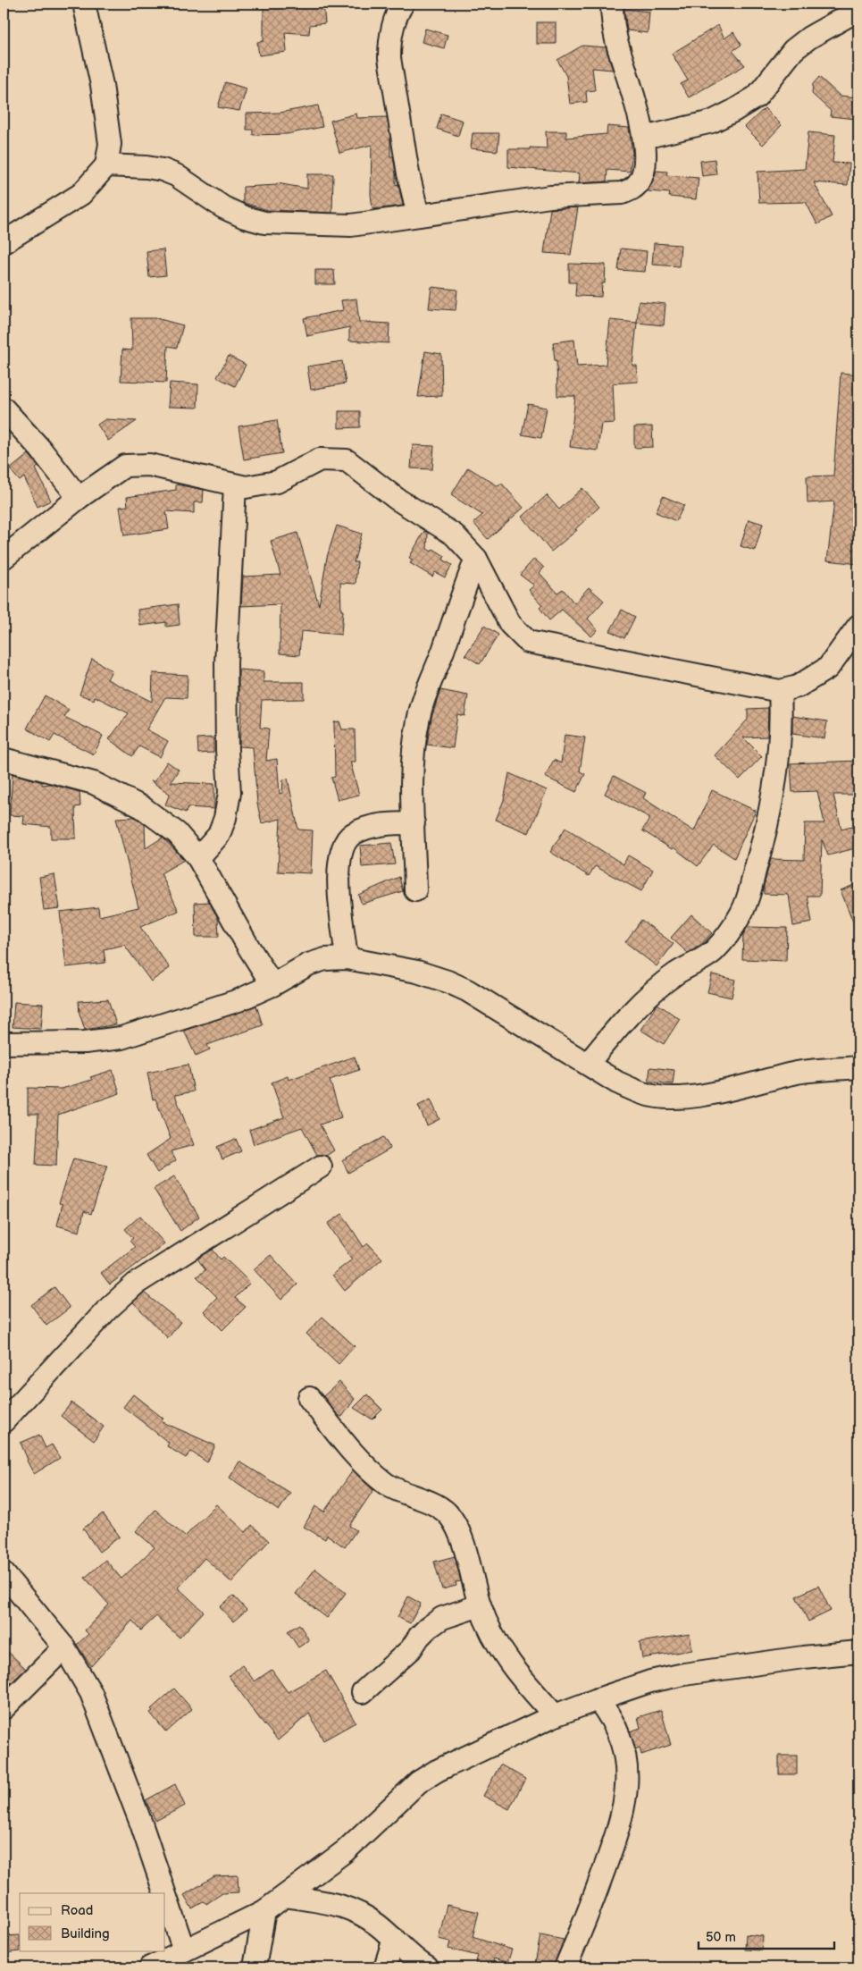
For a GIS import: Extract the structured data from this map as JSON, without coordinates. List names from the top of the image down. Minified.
{"legend":["Road","Building"],"scale_bar":"50 m"}
